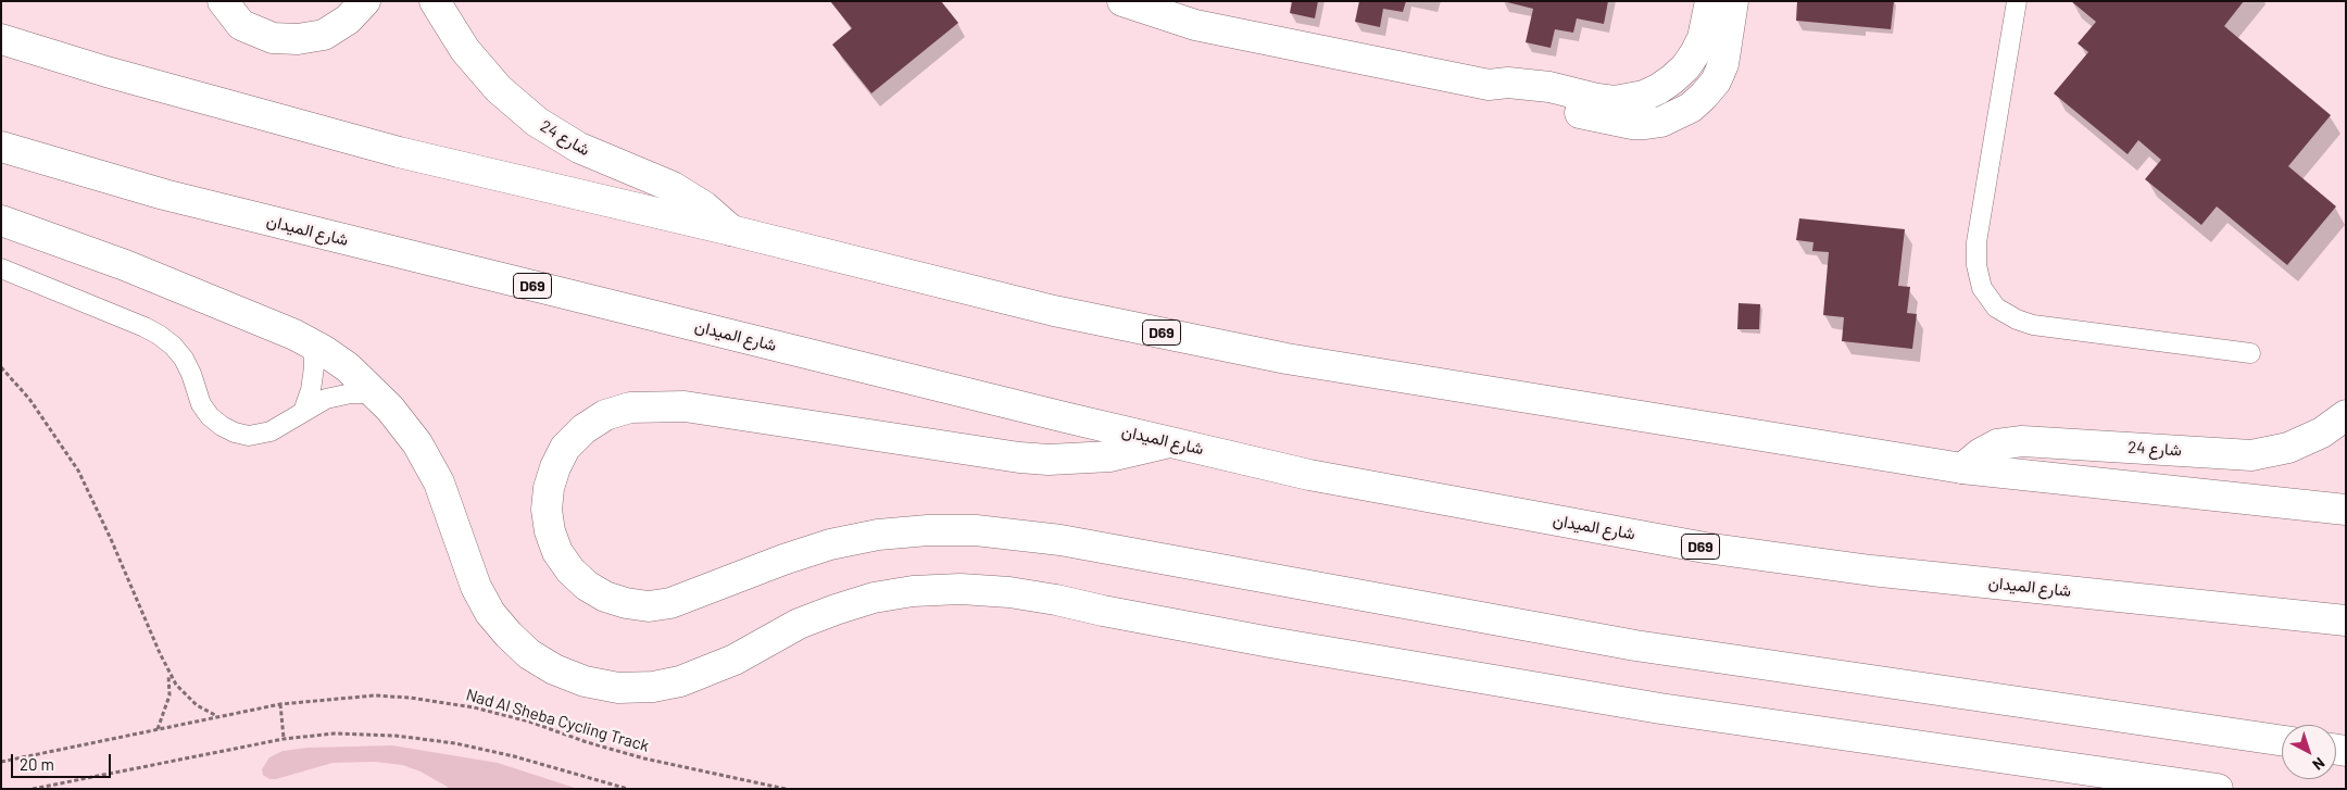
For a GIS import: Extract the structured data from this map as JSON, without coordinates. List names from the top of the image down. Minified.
{"streets":{"main road":["شارع 24","شارع الميدان","D69"],"path":["Nad Al Sheba Cycling Track"]},"crossings":[["شارع 24","D69"]],"scale_bar":"20 m","north":"bottom right"}
